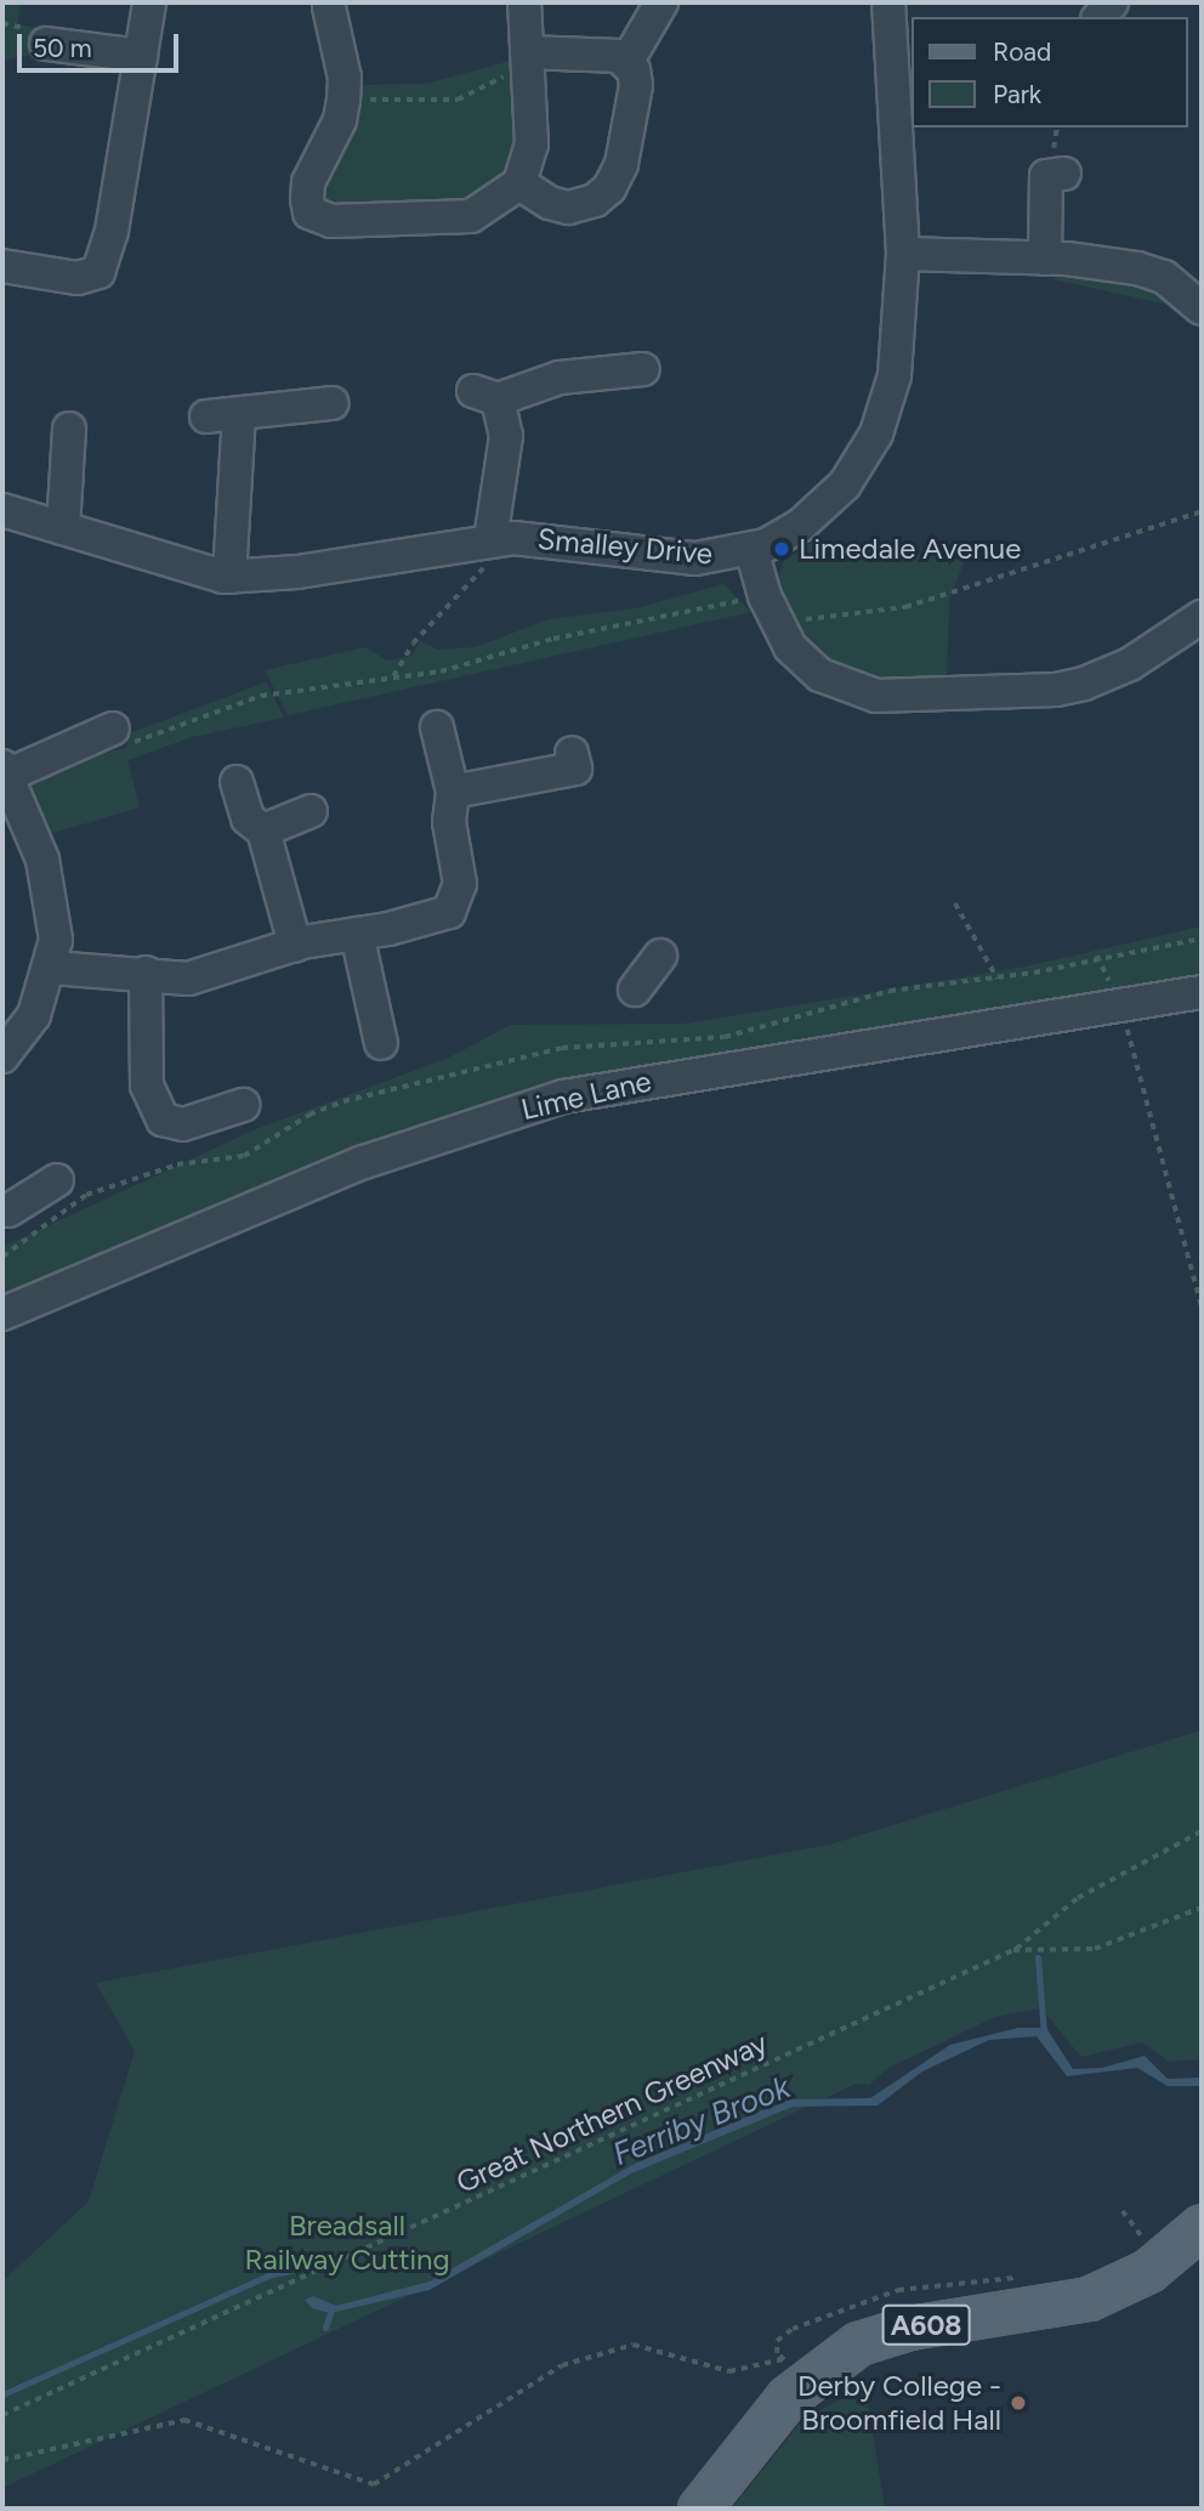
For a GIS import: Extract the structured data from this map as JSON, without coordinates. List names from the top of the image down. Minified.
{"streets":{"main road":["A608"],"street":["Smalley Drive","Lime Lane"],"path":["Great Northern Greenway"]},"water":["Ferriby Brook"],"parks":["Breadsall Railway Cutting"],"places":["Limedale Avenue","Derby College - Broomfield Hall"],"legend":["Road","Park"],"scale_bar":"50 m"}
